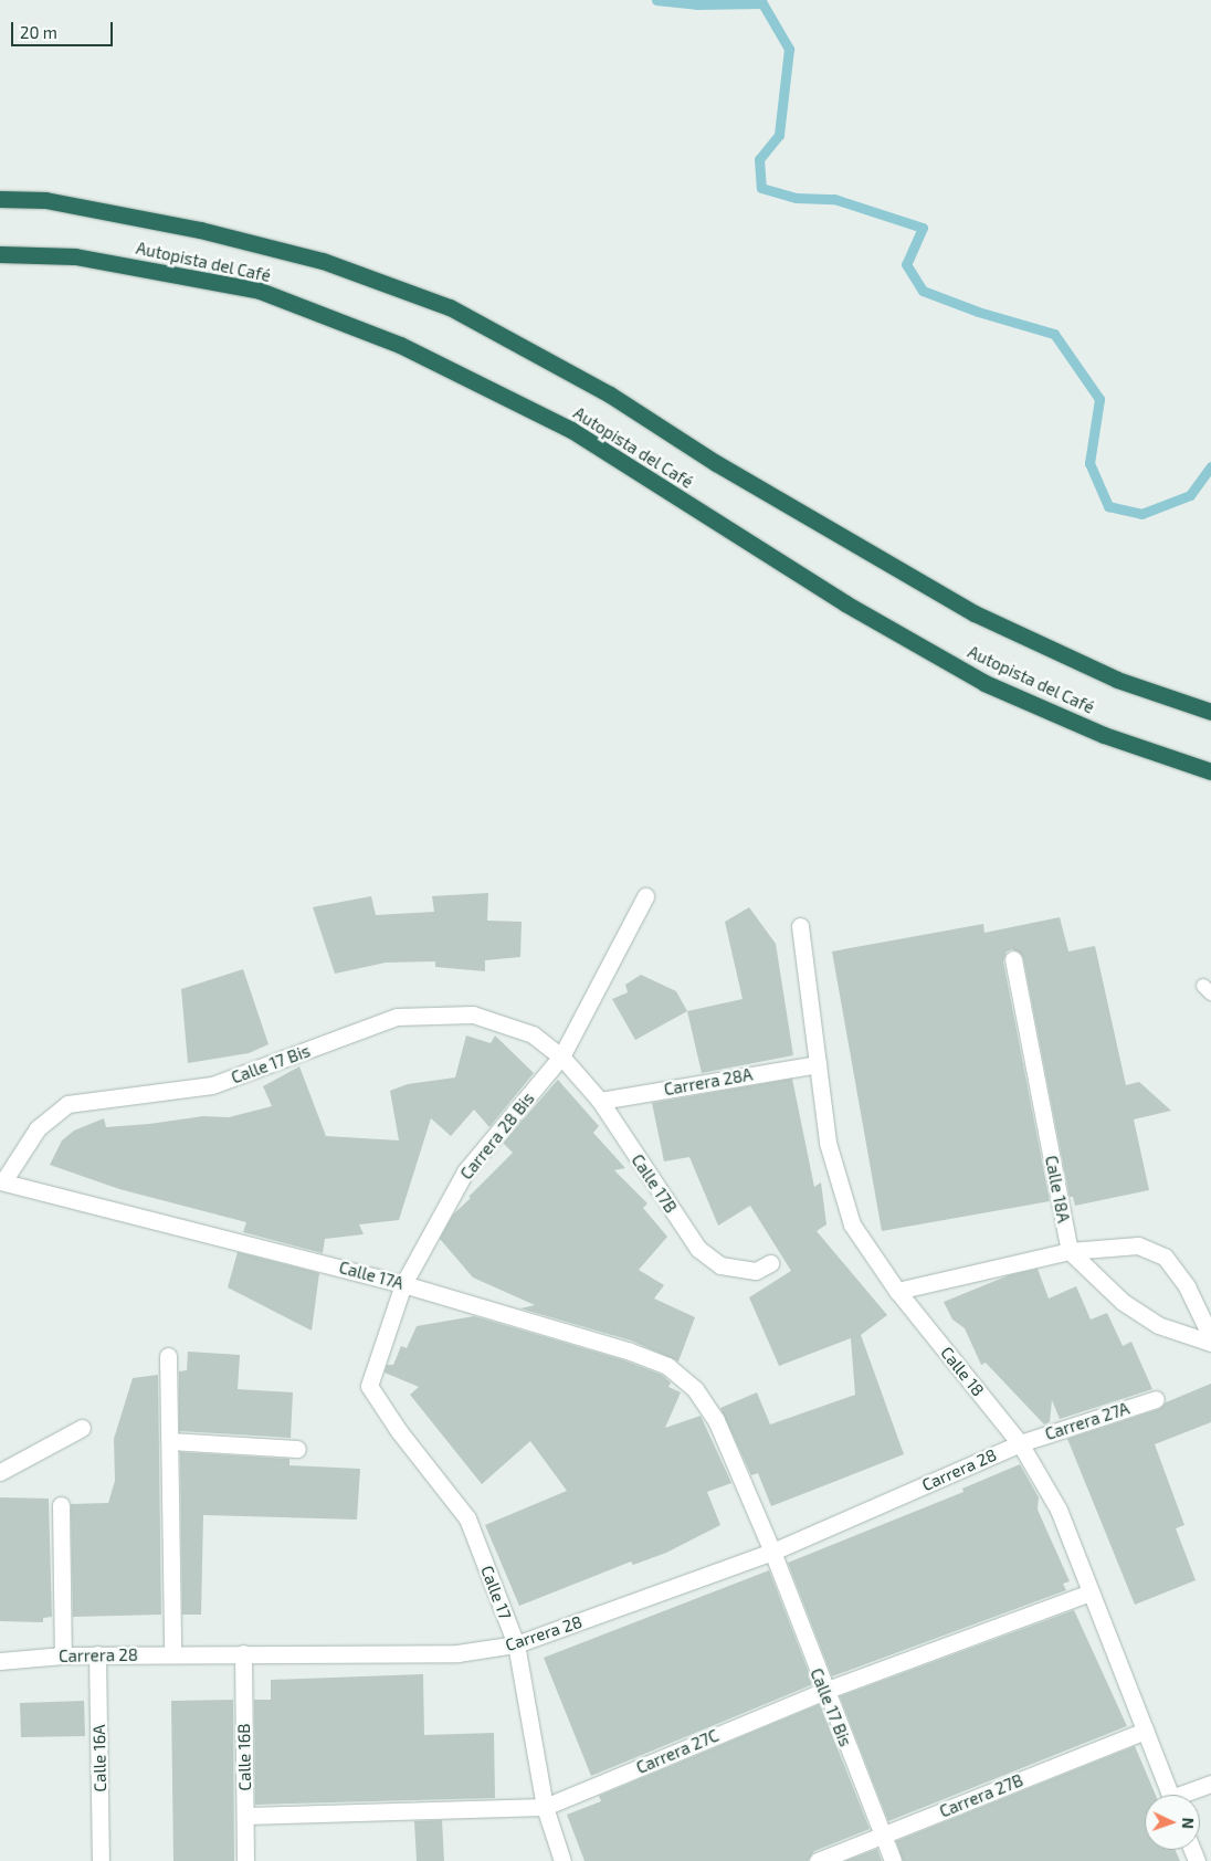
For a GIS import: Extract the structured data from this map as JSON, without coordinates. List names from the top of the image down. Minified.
{"streets":{"highway":["Autopista del Café"],"street":["Calle 17 Bis","Carrera 28A","Carrera 28 Bis","Calle 17B","Calle 18A","Calle 17A","Calle 18","Carrera 27A","Carrera 28","Calle 17","Carrera 27C","Calle 16B","Calle 16A","Carrera 27B"]},"crossings":[["Calle 17 Bis","Carrera 28 Bis"],["Calle 17 Bis","Calle 17B"],["Calle 17 Bis","Calle 17A"],["Calle 17 Bis","Carrera 28"],["Calle 17 Bis","Carrera 27C"],["Calle 17 Bis","Carrera 27B"],["Carrera 28A","Calle 17B"],["Carrera 28A","Calle 18"],["Carrera 28 Bis","Calle 17B"],["Carrera 28 Bis","Calle 17A"],["Carrera 28 Bis","Calle 17"],["Calle 17A","Carrera 28"],["Calle 18","Carrera 27A"],["Calle 18","Carrera 28"],["Calle 18","Carrera 27C"],["Calle 18","Carrera 27B"],["Carrera 27A","Carrera 28"],["Carrera 28","Calle 17"],["Carrera 28","Calle 16B"],["Carrera 28","Calle 16A"],["Calle 17","Carrera 27C"],["Carrera 27C","Calle 16B"]],"scale_bar":"20 m","north":"right"}
